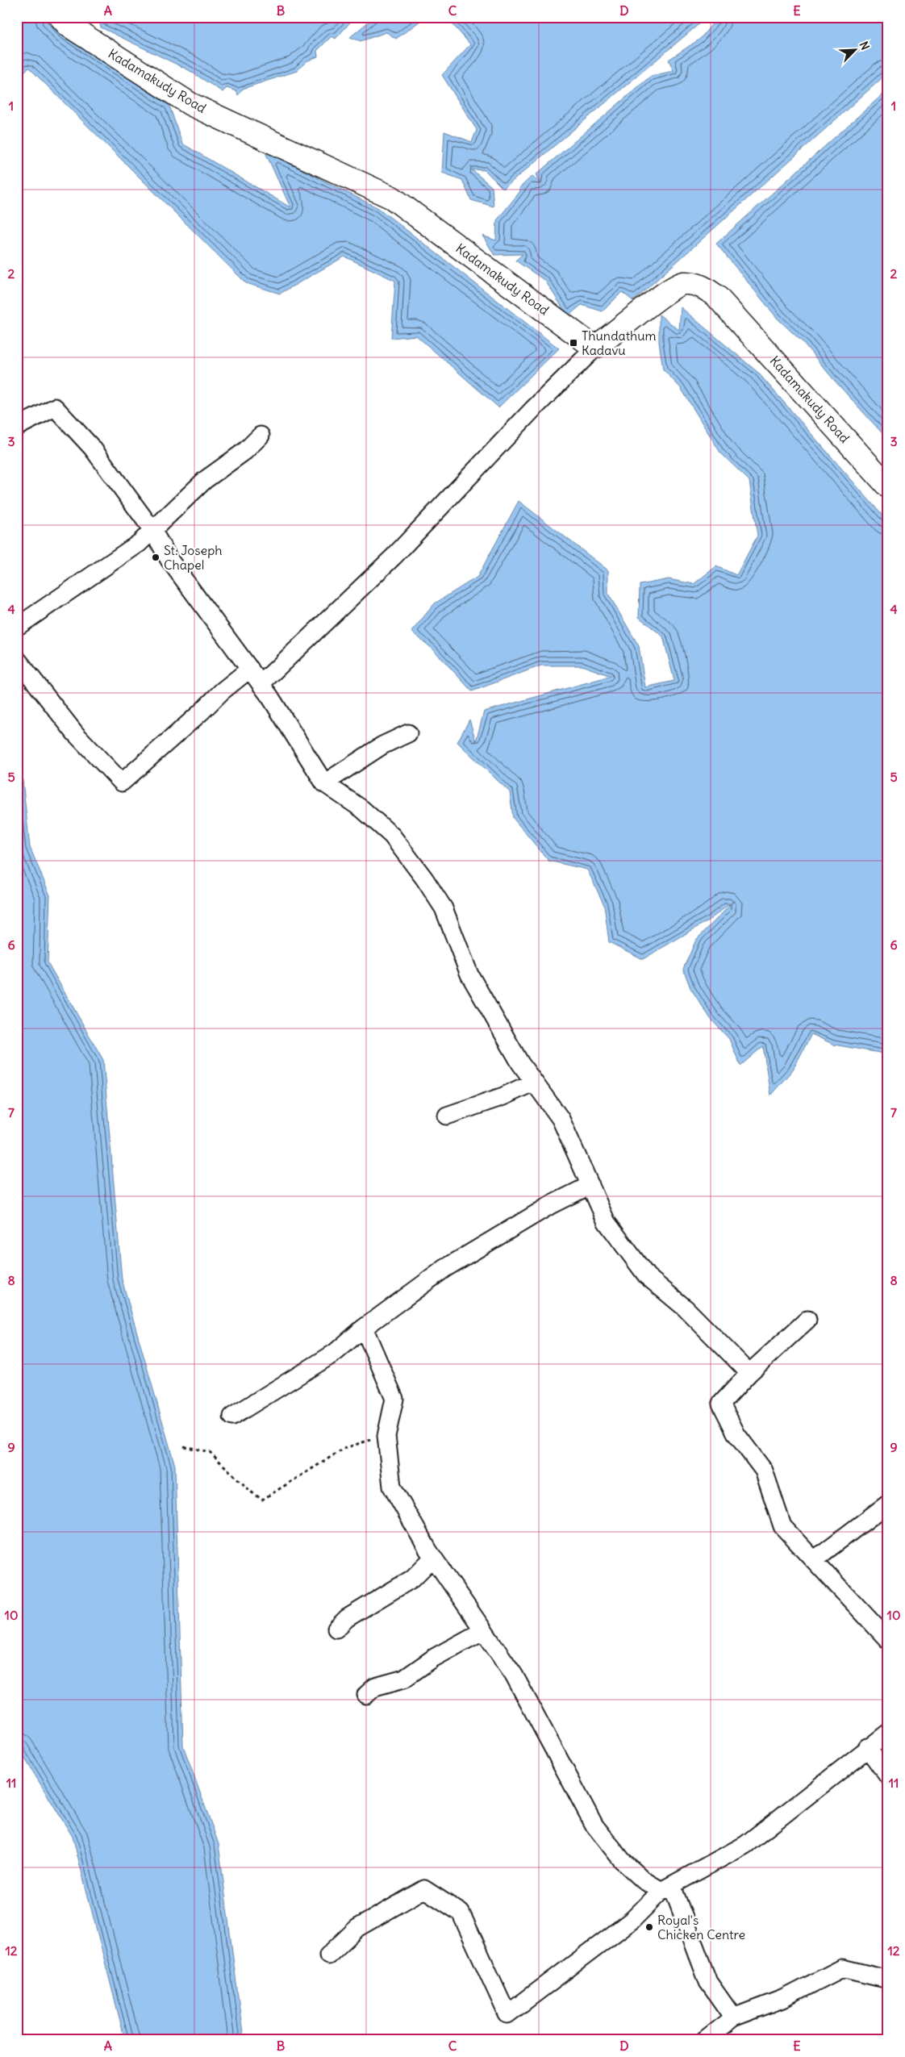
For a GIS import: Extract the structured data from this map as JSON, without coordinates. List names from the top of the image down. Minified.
{"streets":{"street":["Kadamakudy Road"]},"places":{"transit":["Thundathum Kadavu"],"other":["St. Joseph Chapel","Royal's Chicken Centre"]},"north":"top right","grid":{"columns":["A","B","C","D","E"],"rows":["1","2","3","4","5","6","7","8","9","10","11","12"]}}
